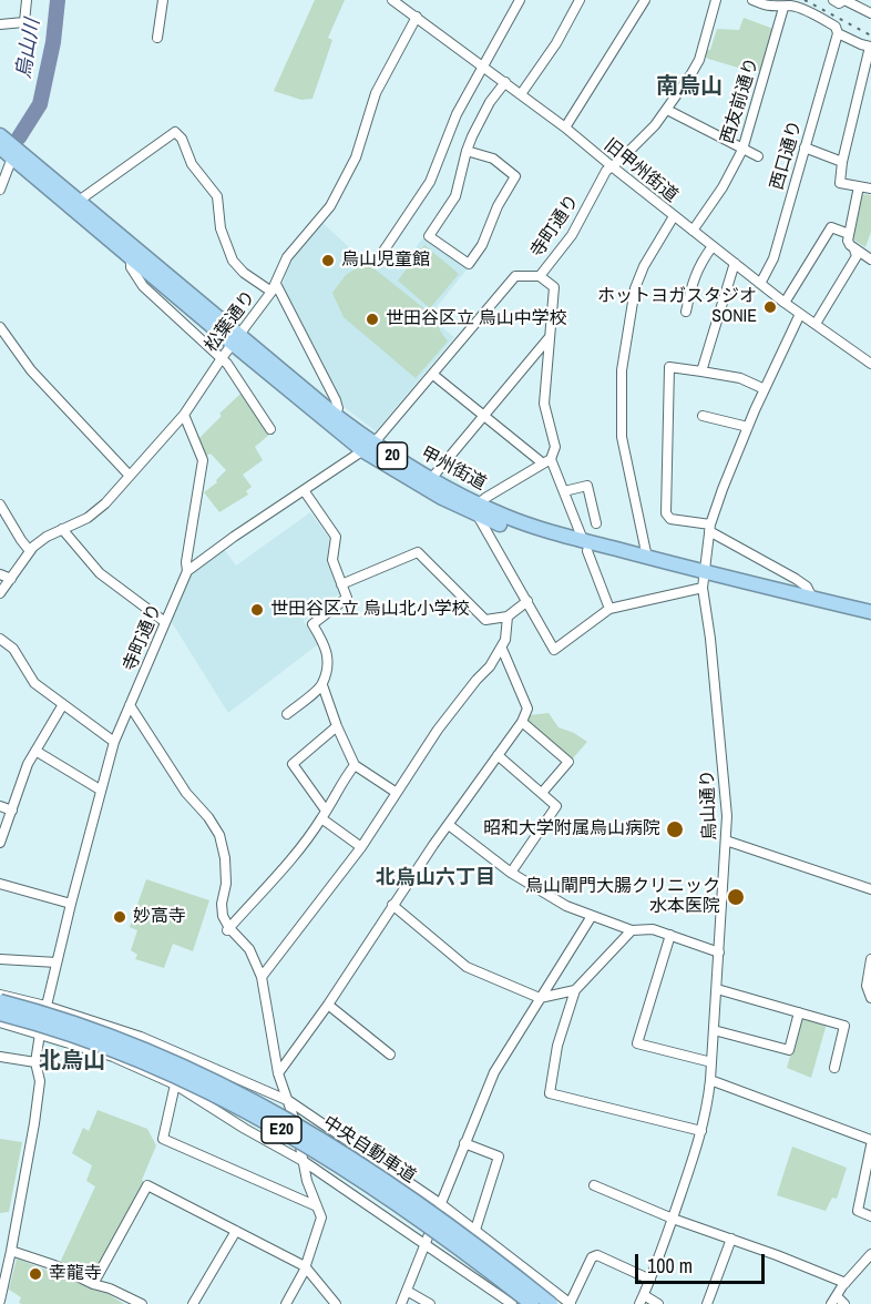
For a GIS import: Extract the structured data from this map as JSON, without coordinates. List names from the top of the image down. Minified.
{"streets":{"highway":["20","甲州街道","E20","中央自動車道"],"street":["西友前通り","西口通り","旧甲州街道","寺町通り","松葉通り","烏山通り"]},"crossings":[["西友前通り","旧甲州街道"],["西口通り","旧甲州街道"],["旧甲州街道","寺町通り"],["旧甲州街道","松葉通り"],["旧甲州街道","烏山通り"],["寺町通り","甲州街道"],["松葉通り","甲州街道"],["甲州街道","烏山通り"]],"districts":["南烏山","北烏山六丁目","北烏山"],"water":["烏山川"],"places":["烏山児童館","ホットヨガスタジオ SONIE","世田谷区立 烏山中学校","世田谷区立 烏山北小学校","昭和大学附属烏山病院","烏山閘門大腸クリニック 水本医院","妙高寺","幸龍寺"],"scale_bar":"100 m"}
